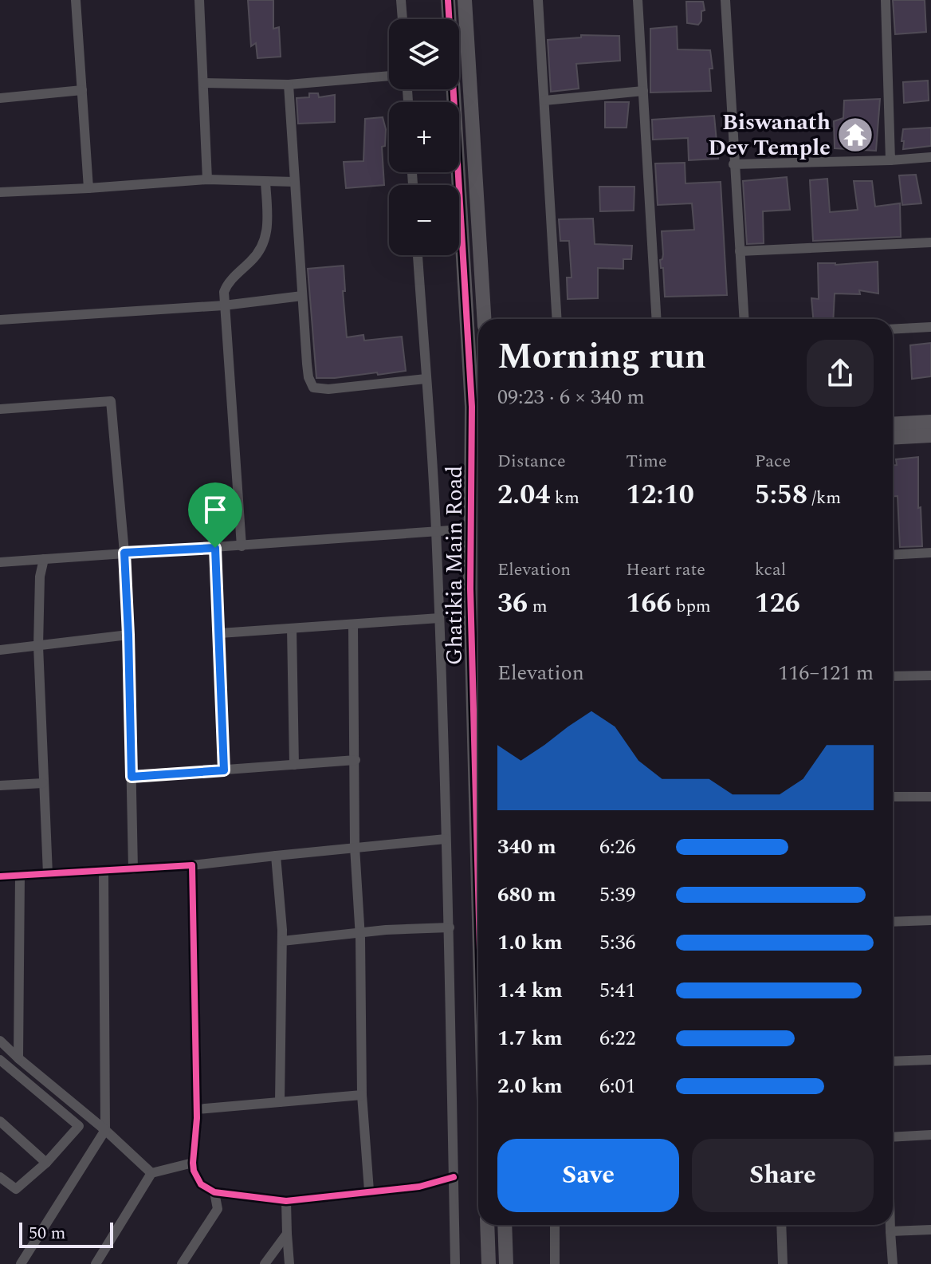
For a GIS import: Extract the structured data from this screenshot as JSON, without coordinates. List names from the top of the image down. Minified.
{"streets":{"street":["Ghatikia Main Road"]},"places":{"temple":["Biswanath Dev Temple"]},"scale_bar":"50 m","page":{"map_buttons":["+","−"],"heading":["Morning run","09:23 · 6 × 340 m"],"stats":[["Distance","2.04 km"],["Time","12:10"],["Pace","5:58 /km"],["Elevation","36 m"],["Heart rate","166 bpm"],["kcal","126"]],"chart":["Elevation","116–121 m"],"list":[{"name":"340 m","note":"6:26"},{"name":"680 m","note":"5:39"},{"name":"1.0 km","note":"5:36"},{"name":"1.4 km","note":"5:41"},{"name":"1.7 km","note":"6:22"},{"name":"2.0 km","note":"6:01"}],"buttons":["Save","Share"],"scale":"50 m"}}
